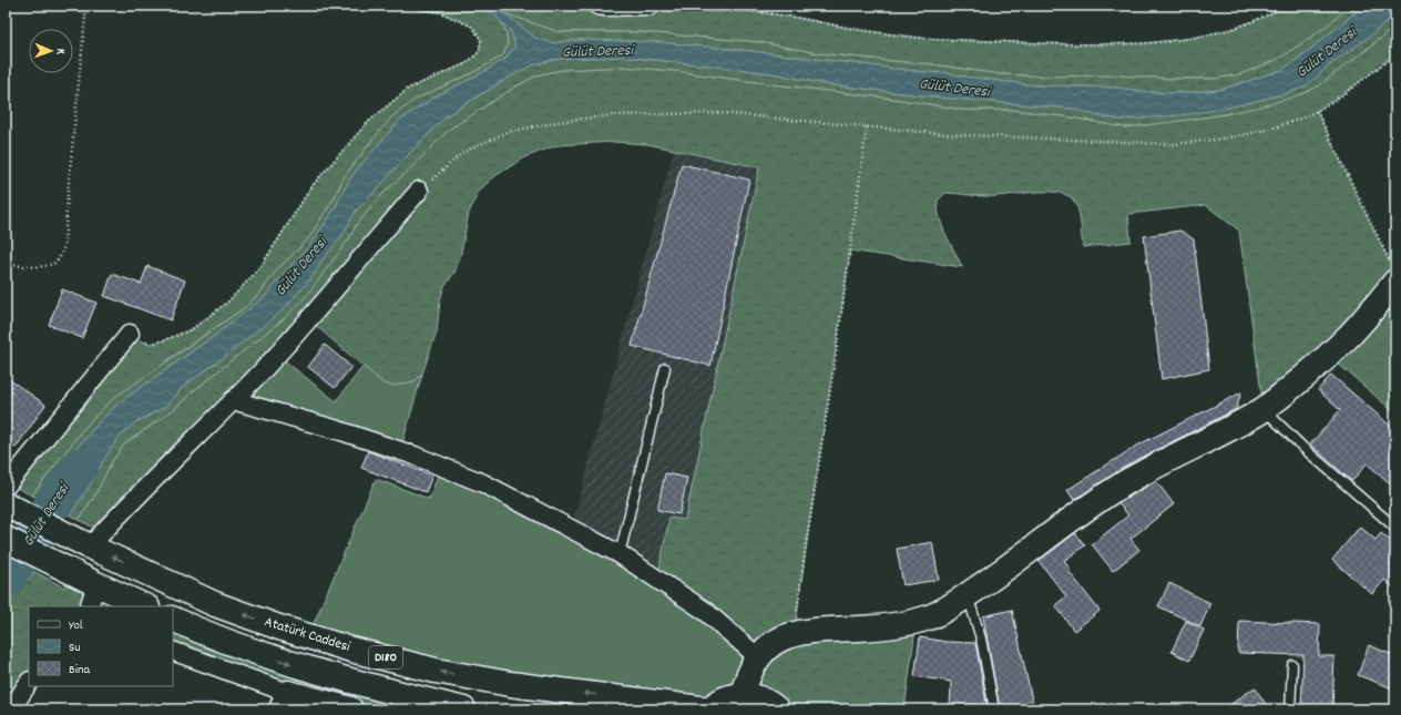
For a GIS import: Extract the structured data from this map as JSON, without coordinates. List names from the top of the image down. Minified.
{"streets":{"main road":["Atatürk Caddesi","D180"]},"water":["Gülüt Deresi"],"legend":["Yol","Su","Bina"],"north":"right"}
